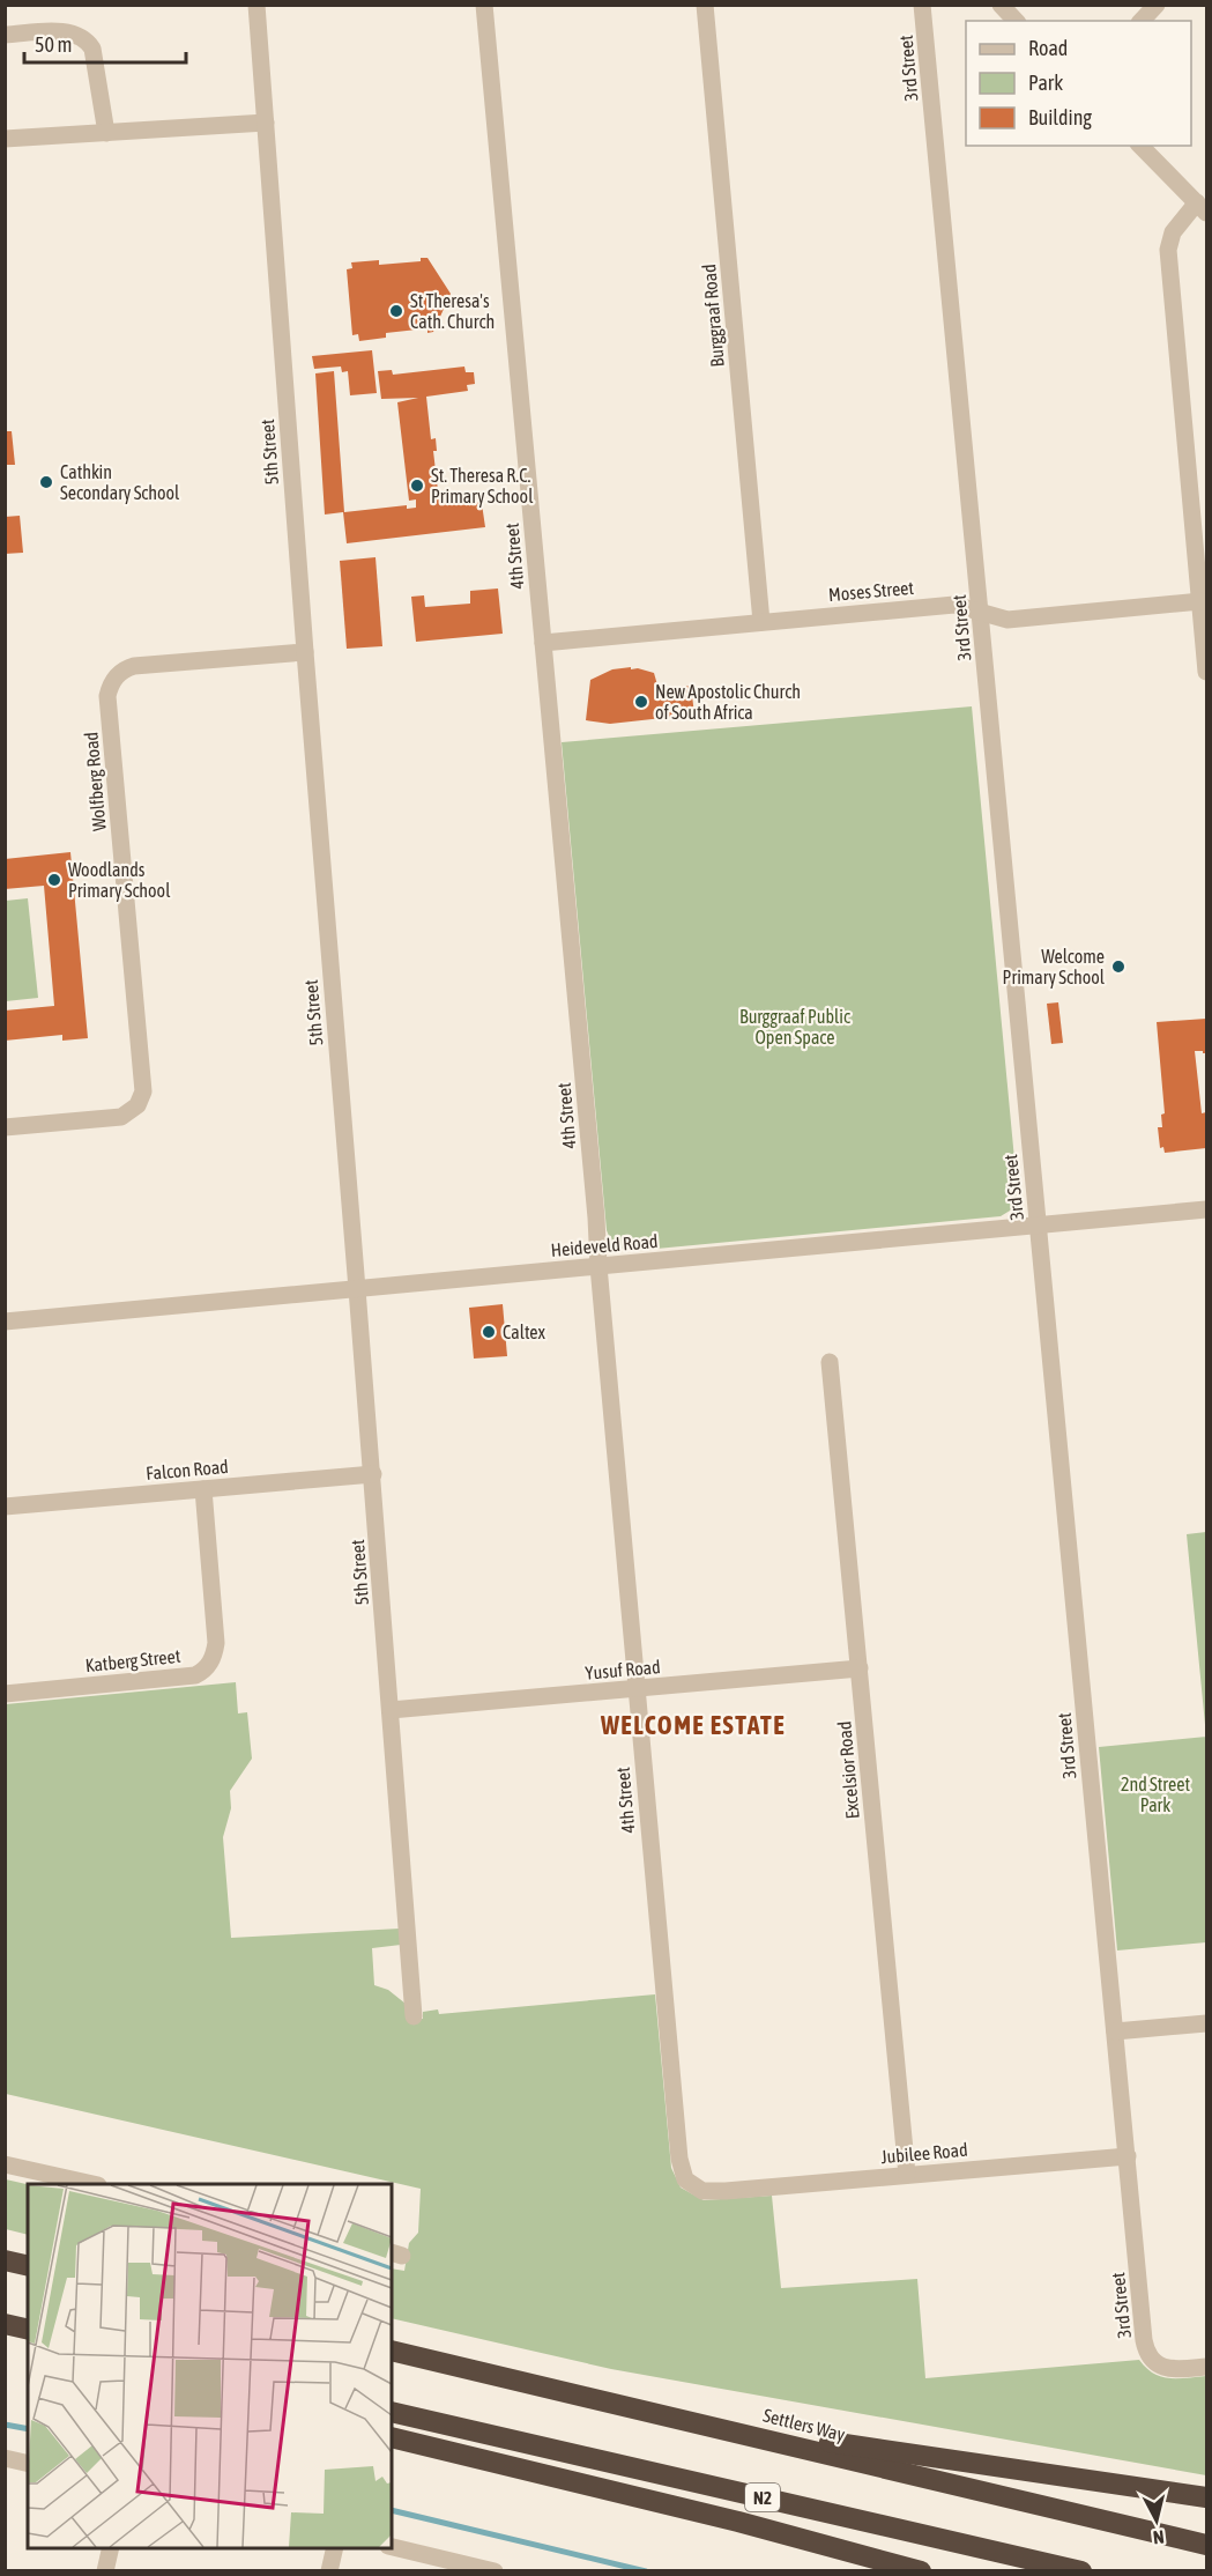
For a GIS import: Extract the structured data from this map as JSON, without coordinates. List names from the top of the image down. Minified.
{"streets":{"highway":["Settlers Way","N2"],"street":["3rd Street","Burggraaf Road","5th Street","4th Street","Moses Street","Wolfberg Road","Heideveld Road","Falcon Road","Katberg Street","Yusuf Road","Excelsior Road","Jubilee Road"]},"crossings":[["3rd Street","Moses Street"],["3rd Street","Heideveld Road"],["3rd Street","Jubilee Road"],["Burggraaf Road","Moses Street"],["5th Street","Wolfberg Road"],["5th Street","Heideveld Road"],["5th Street","Falcon Road"],["5th Street","Yusuf Road"],["4th Street","Moses Street"],["4th Street","Heideveld Road"],["4th Street","Yusuf Road"],["4th Street","Jubilee Road"],["Falcon Road","Katberg Street"],["Yusuf Road","Excelsior Road"],["Excelsior Road","Jubilee Road"]],"districts":["WELCOME ESTATE"],"parks":["Burggraaf Public Open Space","2nd Street Park"],"places":["St Theresa's Cath. Church","Cathkin Secondary School","St. Theresa R.C. Primary School","New Apostolic Church of South Africa","Woodlands Primary School","Welcome Primary School","Caltex"],"legend":["Road","Park","Building"],"scale_bar":"50 m","north":"bottom"}
